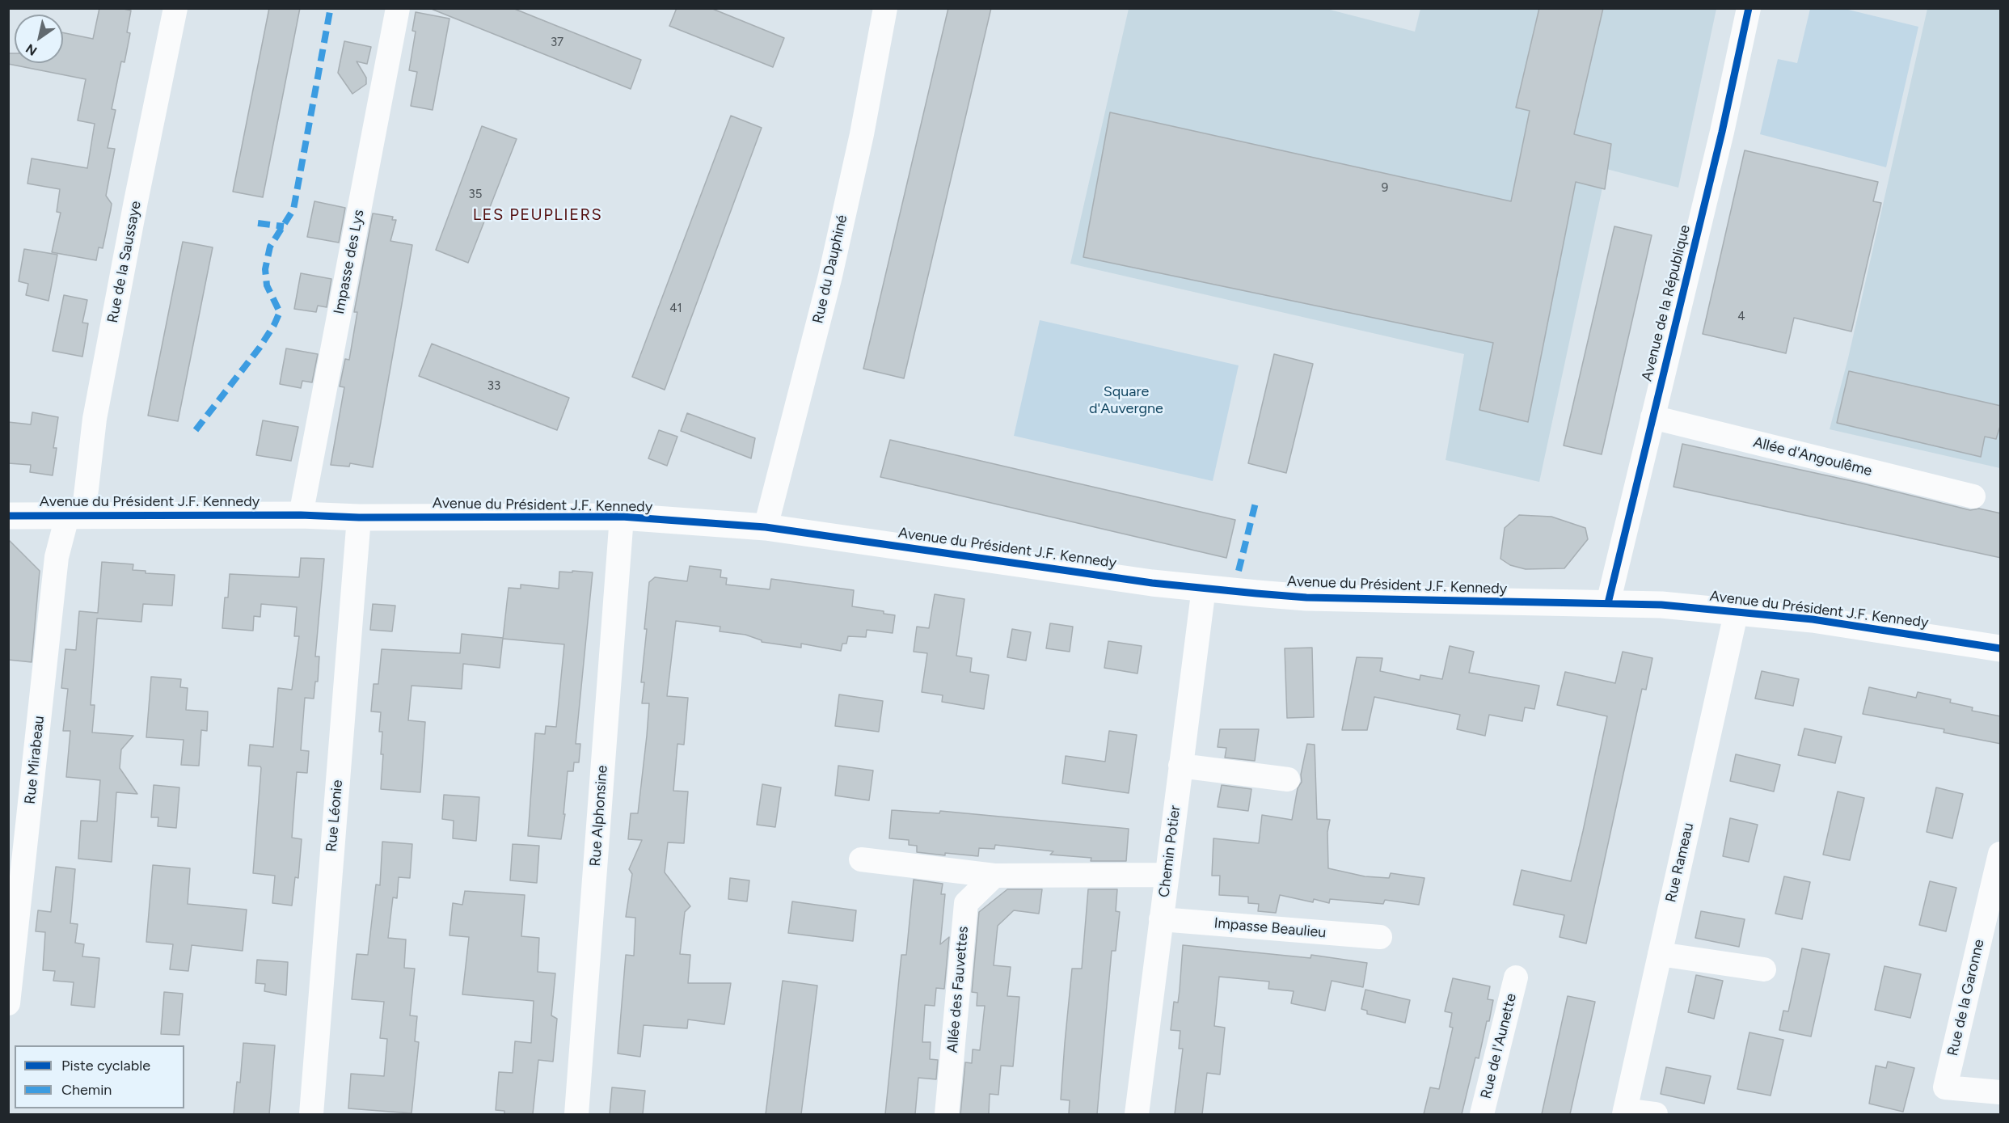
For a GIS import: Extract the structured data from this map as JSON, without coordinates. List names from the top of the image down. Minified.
{"streets":{"street":["Rue de la Saussaye","Impasse des Lys","Rue du Dauphiné","Avenue de la République","Allée d'Angoulême","Avenue du Président J.F. Kennedy","Rue Mirabeau","Rue Léonie","Rue Alphonsine","Chemin Potier","Rue Rameau","Impasse Beaulieu","Allée des Fauvettes","Rue de la Garonne","Rue de l'Aunette"]},"crossings":[["Rue de la Saussaye","Avenue du Président J.F. Kennedy"],["Rue de la Saussaye","Rue Mirabeau"],["Impasse des Lys","Avenue du Président J.F. Kennedy"],["Rue du Dauphiné","Avenue du Président J.F. Kennedy"],["Avenue de la République","Allée d'Angoulême"],["Avenue de la République","Avenue du Président J.F. Kennedy"],["Avenue du Président J.F. Kennedy","Rue Mirabeau"],["Avenue du Président J.F. Kennedy","Rue Léonie"],["Avenue du Président J.F. Kennedy","Rue Alphonsine"],["Avenue du Président J.F. Kennedy","Chemin Potier"],["Avenue du Président J.F. Kennedy","Rue Rameau"],["Chemin Potier","Impasse Beaulieu"]],"districts":["LES PEUPLIERS"],"parks":["Square d'Auvergne"],"house_numbers":["37","9","35","41","4","33"],"legend":["Piste cyclable","Chemin"],"north":"bottom left"}
